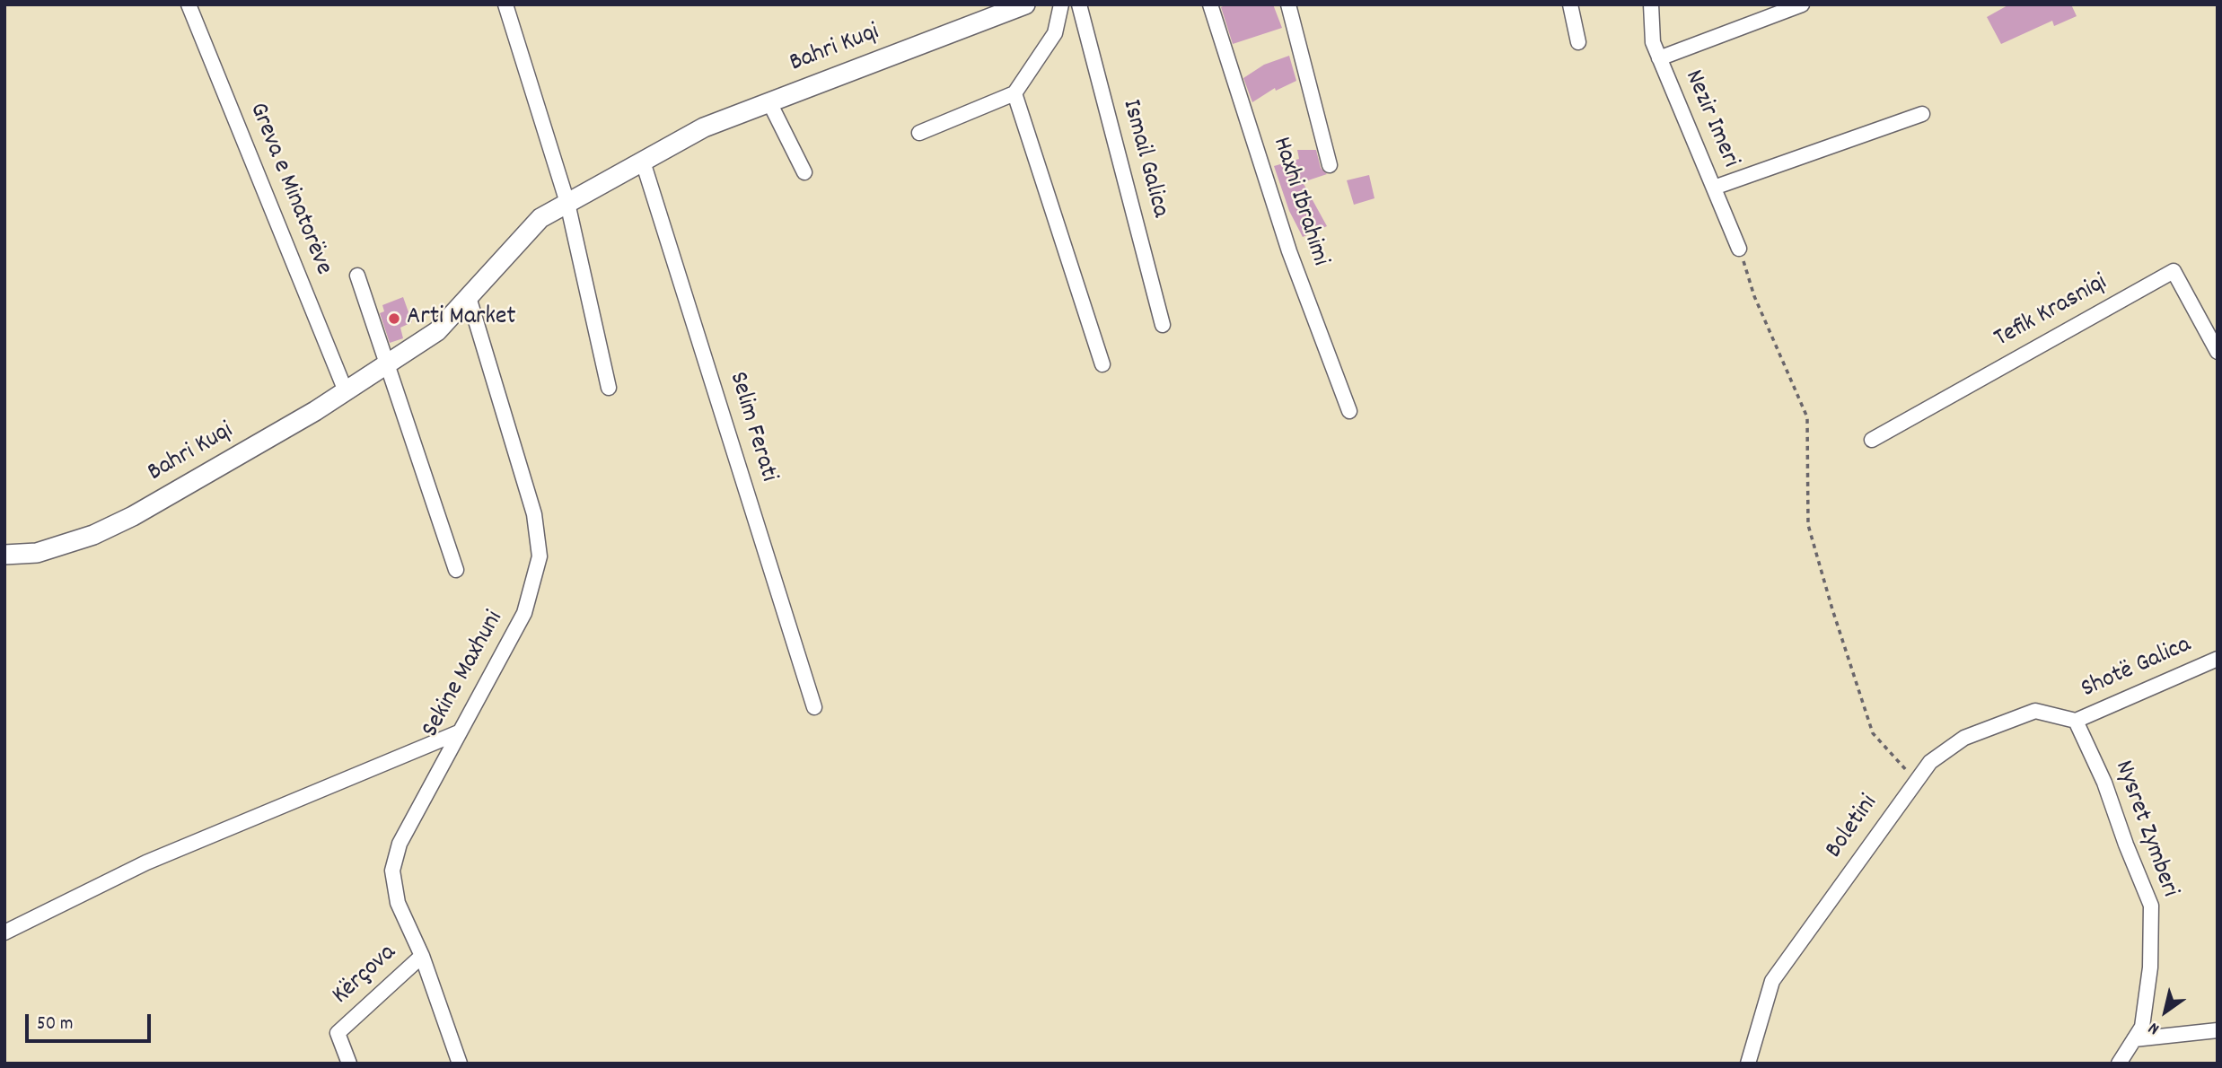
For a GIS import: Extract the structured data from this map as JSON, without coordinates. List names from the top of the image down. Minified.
{"streets":{"street":["Bahri Kuqi","Nezir Imeri","Ismail Galica","Greva e Minatorëve","Haxhi Ibrahimi","Tefik Krasniqi","Selim Ferati","Shotë Galica","Sekine Maxhuni","Boletini","Nysret Zymberi","Kërçova"]},"crossings":[["Bahri Kuqi","Greva e Minatorëve"],["Bahri Kuqi","Selim Ferati"],["Bahri Kuqi","Sekine Maxhuni"],["Shotë Galica","Boletini"],["Shotë Galica","Nysret Zymberi"],["Sekine Maxhuni","Kërçova"],["Boletini","Nysret Zymberi"]],"places":["Arti Market"],"scale_bar":"50 m","north":"bottom left"}
